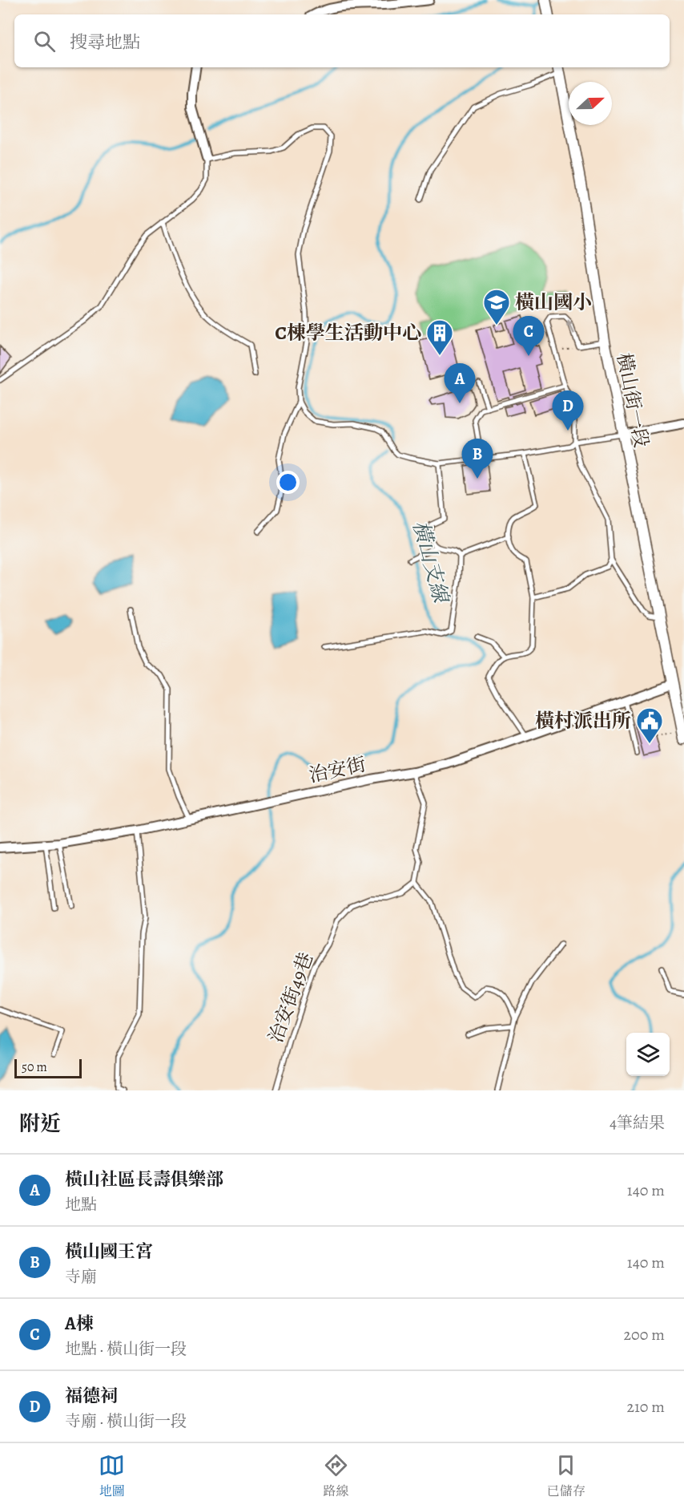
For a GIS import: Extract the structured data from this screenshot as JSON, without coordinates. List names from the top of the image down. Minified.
{"streets":{"street":["橫山街一段","治安街"],"lane":["治安街49巷"]},"crossings":[["橫山街一段","治安街"]],"water":["橫山支線"],"places":{"school or university":["橫山國小"],"building":["C棟學生活動中心"],"public building":["橫村派出所"]},"scale_bar":"50 m","north":"right","page":{"search":"搜尋地點","pins":["C","A","D","B"],"scale":"50 m","heading":["附近","4筆結果"],"list":[{"mark":"A","name":"橫山社區長壽俱樂部","note":"地點","value":"140 m"},{"mark":"B","name":"橫山國王宮","note":"寺廟","value":"140 m"},{"mark":"C","name":"A棟","note":"地點 · 橫山街一段","value":"200 m"},{"mark":"D","name":"福德祠","note":"寺廟 · 橫山街一段","value":"210 m"}],"nav":["地圖","路線","已儲存"]}}
